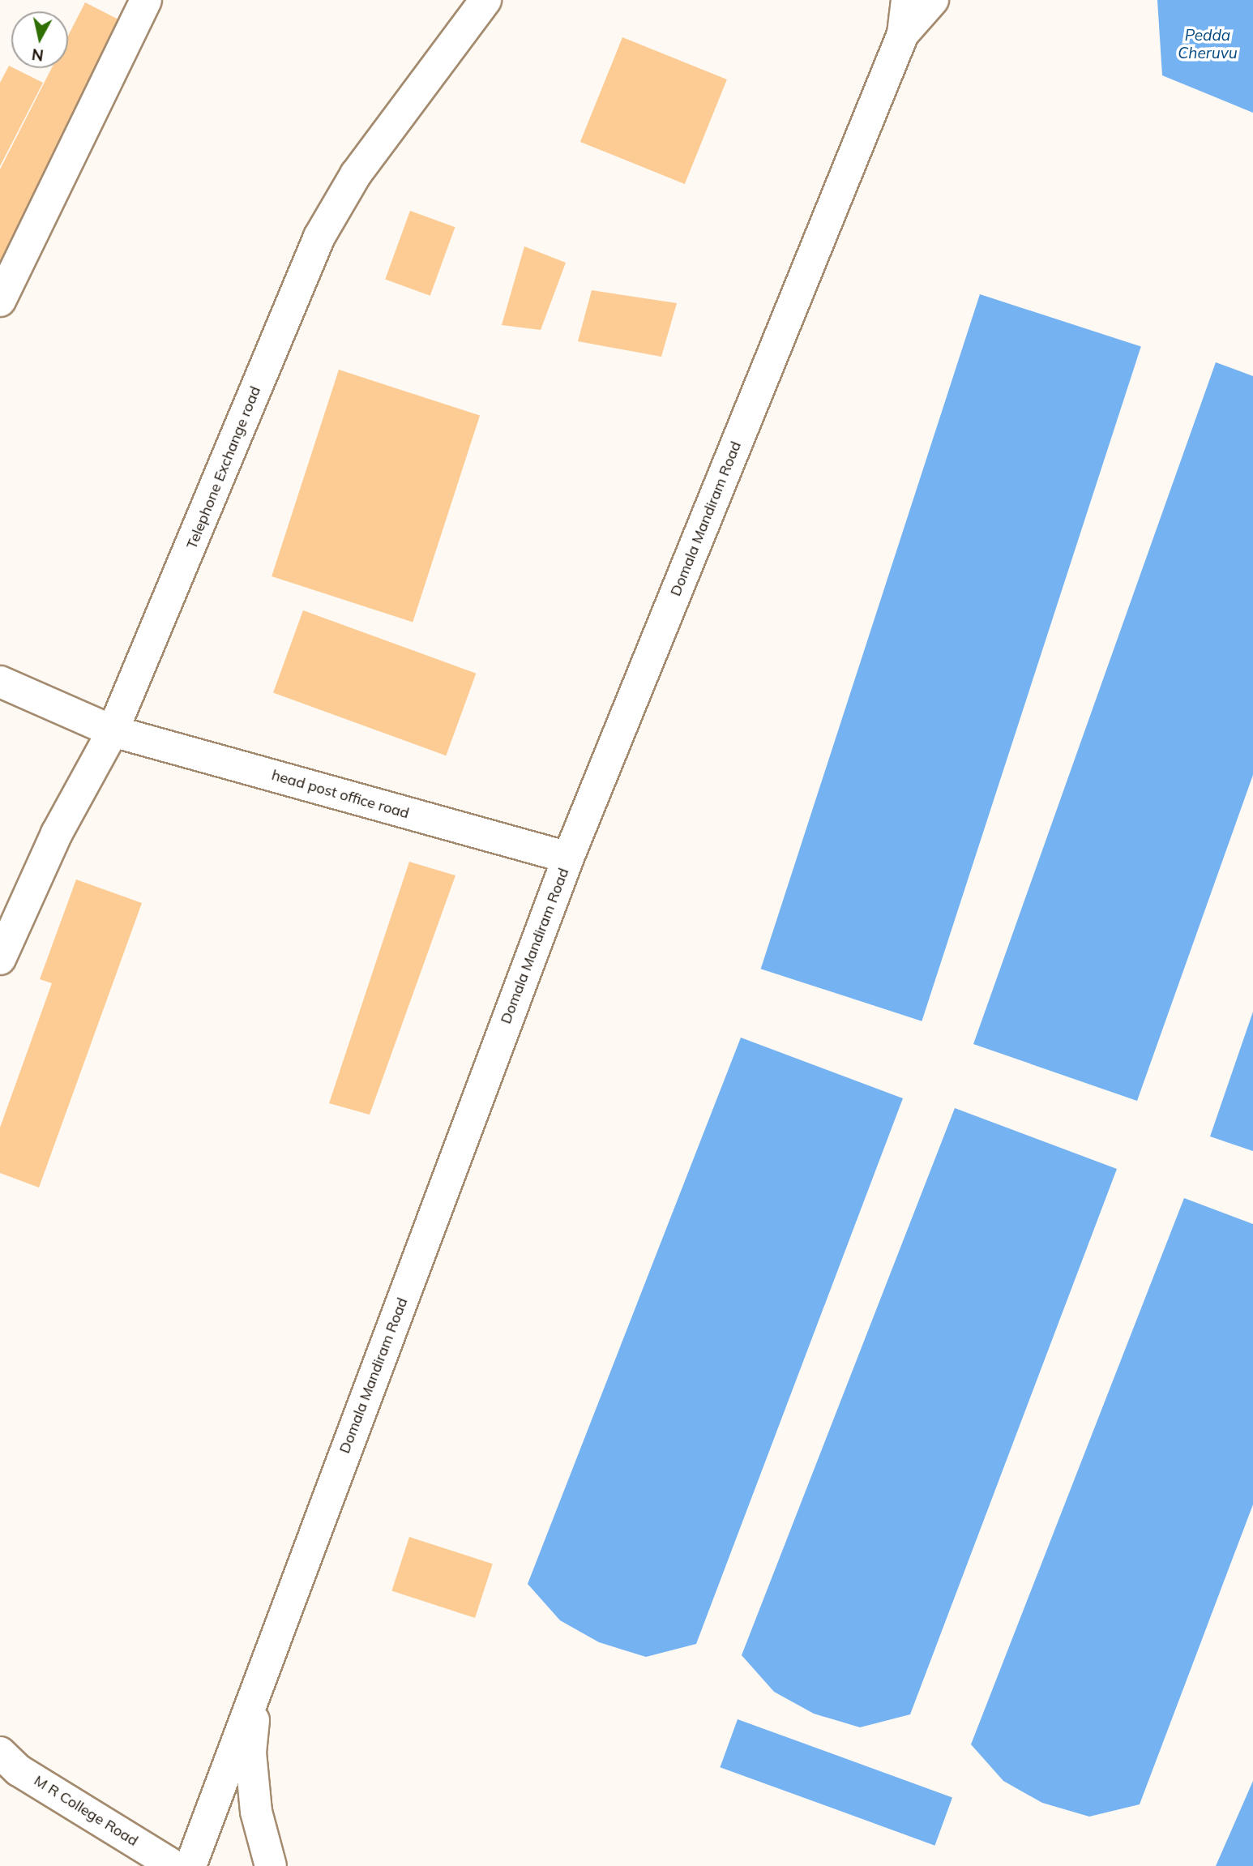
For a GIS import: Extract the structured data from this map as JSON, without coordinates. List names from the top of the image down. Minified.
{"streets":{"street":["Telephone Exchange road","Domala Mandiram Road","head post office road","M R College Road"]},"crossings":[["Telephone Exchange road","head post office road"],["Domala Mandiram Road","head post office road"]],"water":["Pedda Cheruvu"],"north":"bottom"}
